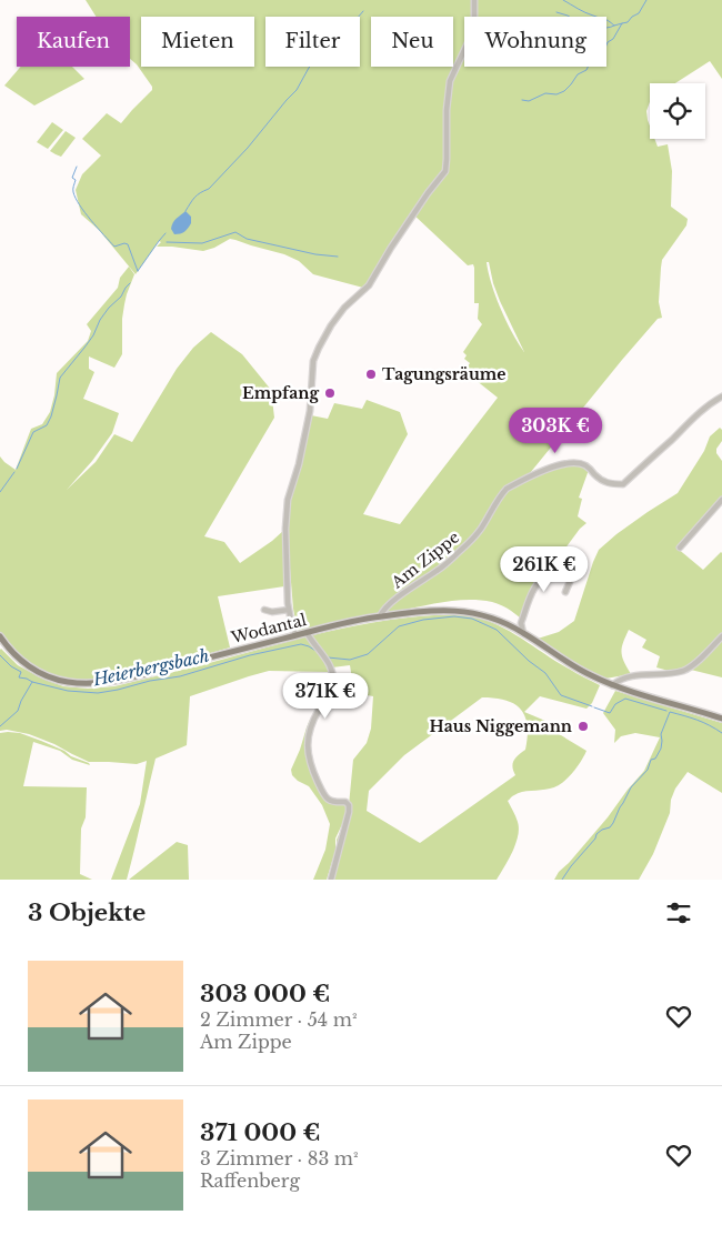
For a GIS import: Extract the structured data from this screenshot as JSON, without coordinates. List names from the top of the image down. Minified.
{"streets":{"main road":["Wodantal"],"street":["Am Zippe"]},"crossings":[["Am Zippe","Wodantal"]],"water":["Heierbergsbach"],"places":["Tagungsräume","Empfang","Haus Niggemann"],"page":{"chip":["Kaufen","Mieten","Filter","Neu","Wohnung"],"price":["303K €","261K €","371K €"],"heading":"3 Objekte","list":[{"name":"303 000 €","note":"2 Zimmer · 54 m² · Am Zippe"},{"name":"371 000 €","note":"3 Zimmer · 83 m² · Raffenberg"}]}}
